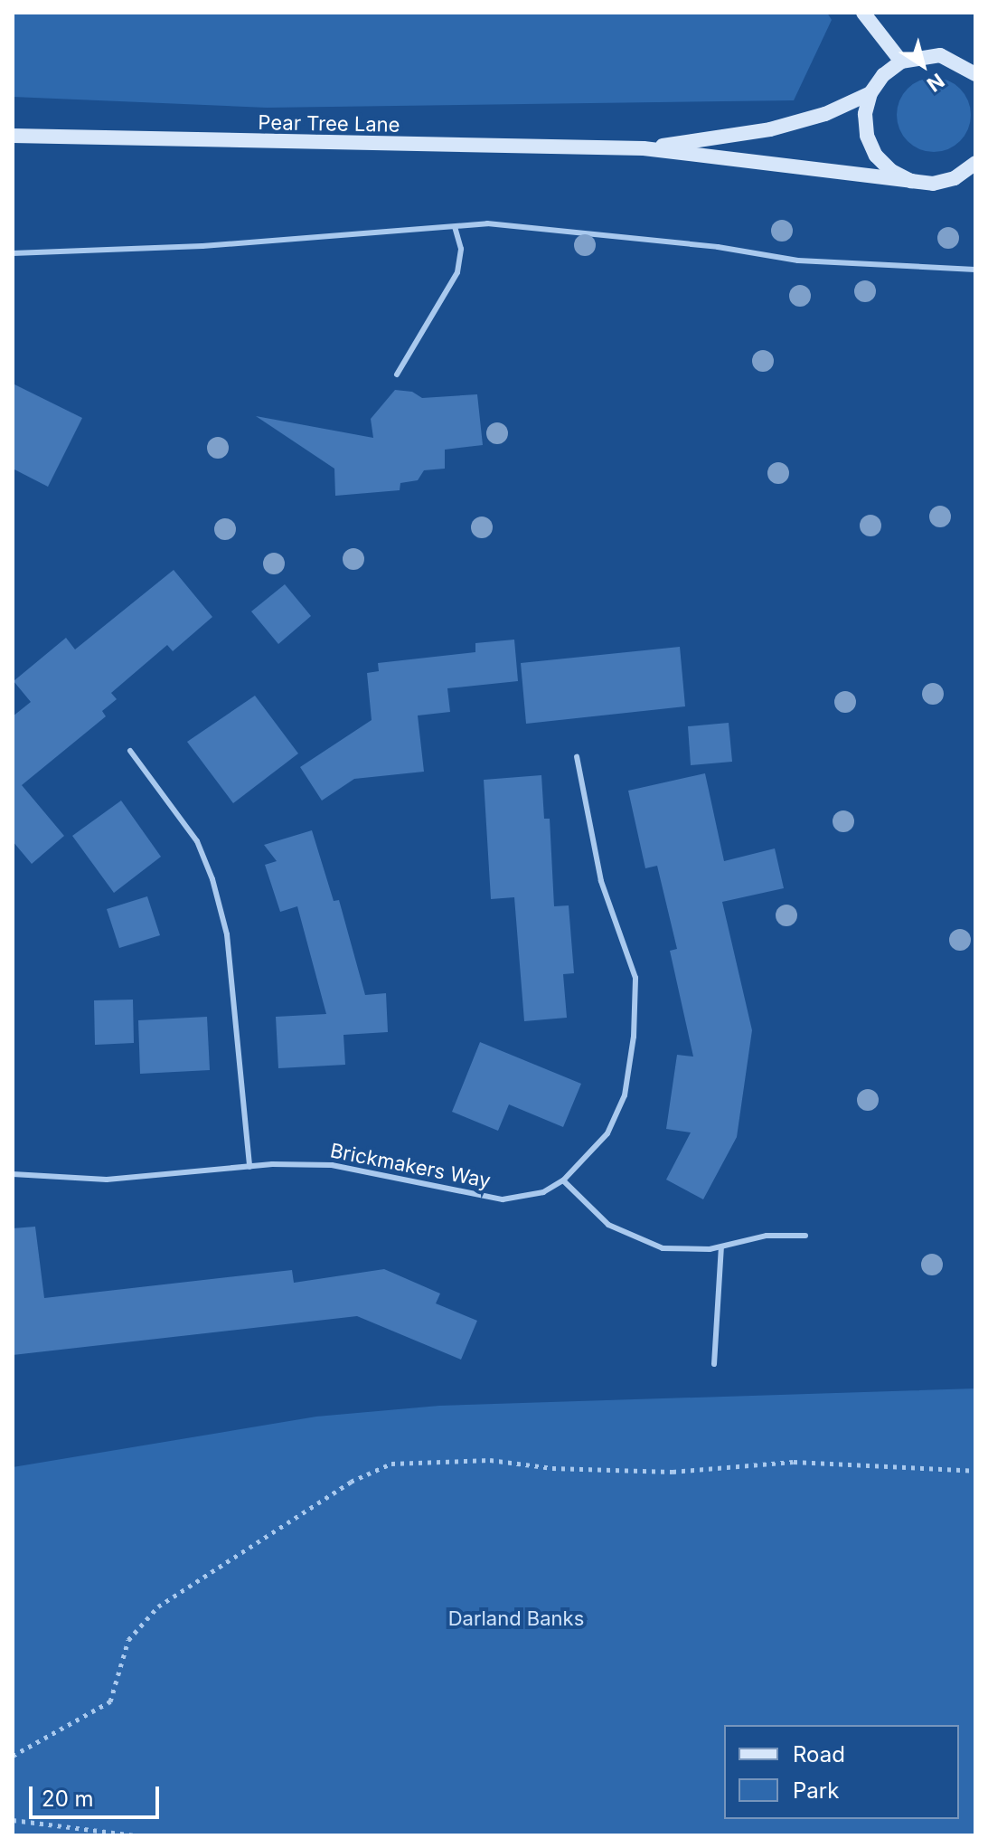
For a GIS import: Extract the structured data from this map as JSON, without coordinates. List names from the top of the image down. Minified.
{"streets":{"street":["Pear Tree Lane"],"lane":["Brickmakers Way"]},"parks":["Darland Banks"],"legend":["Road","Park"],"scale_bar":"20 m","north":"bottom right"}
